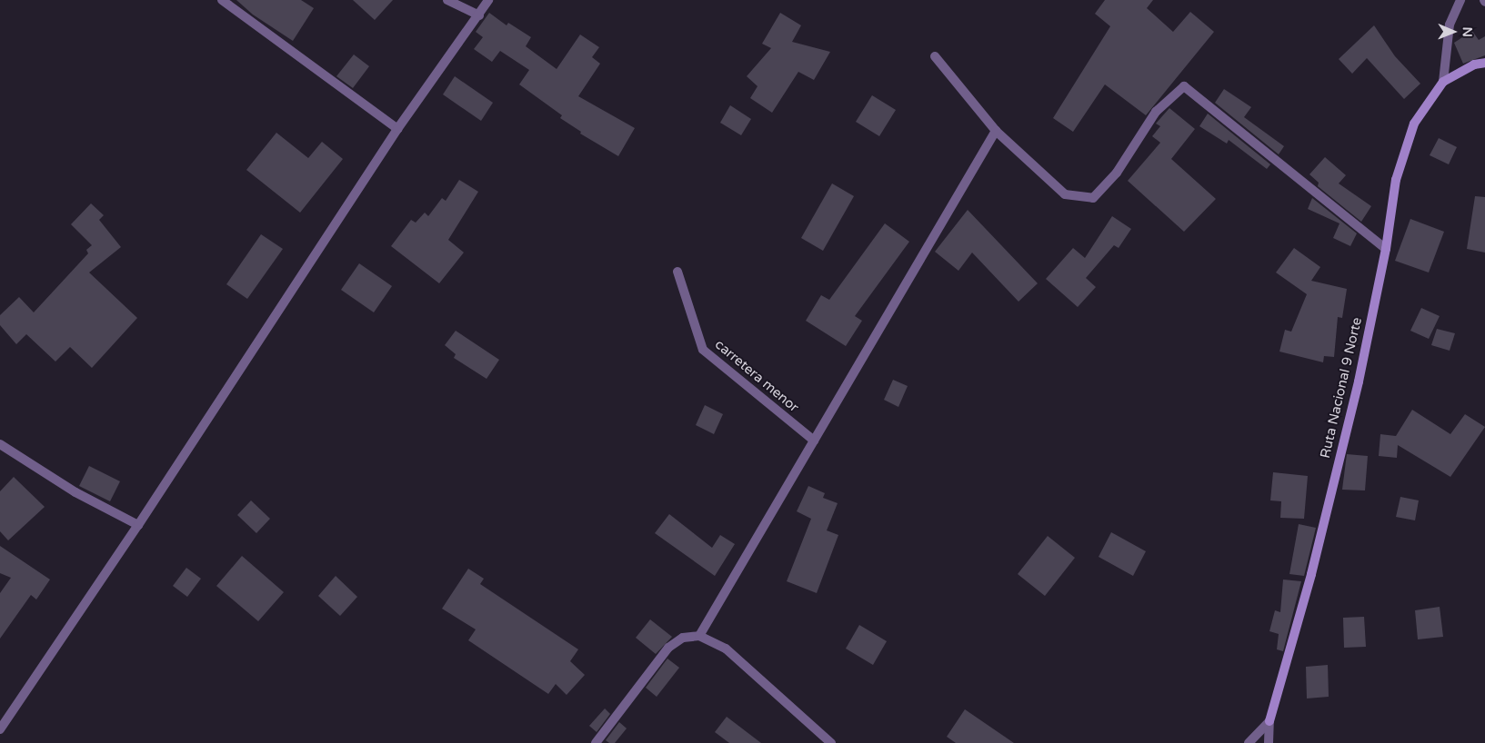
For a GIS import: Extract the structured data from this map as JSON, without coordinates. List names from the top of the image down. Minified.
{"streets":{"main road":["Ruta Nacional 9 Norte"],"street":["carretera menor"]},"north":"right"}
